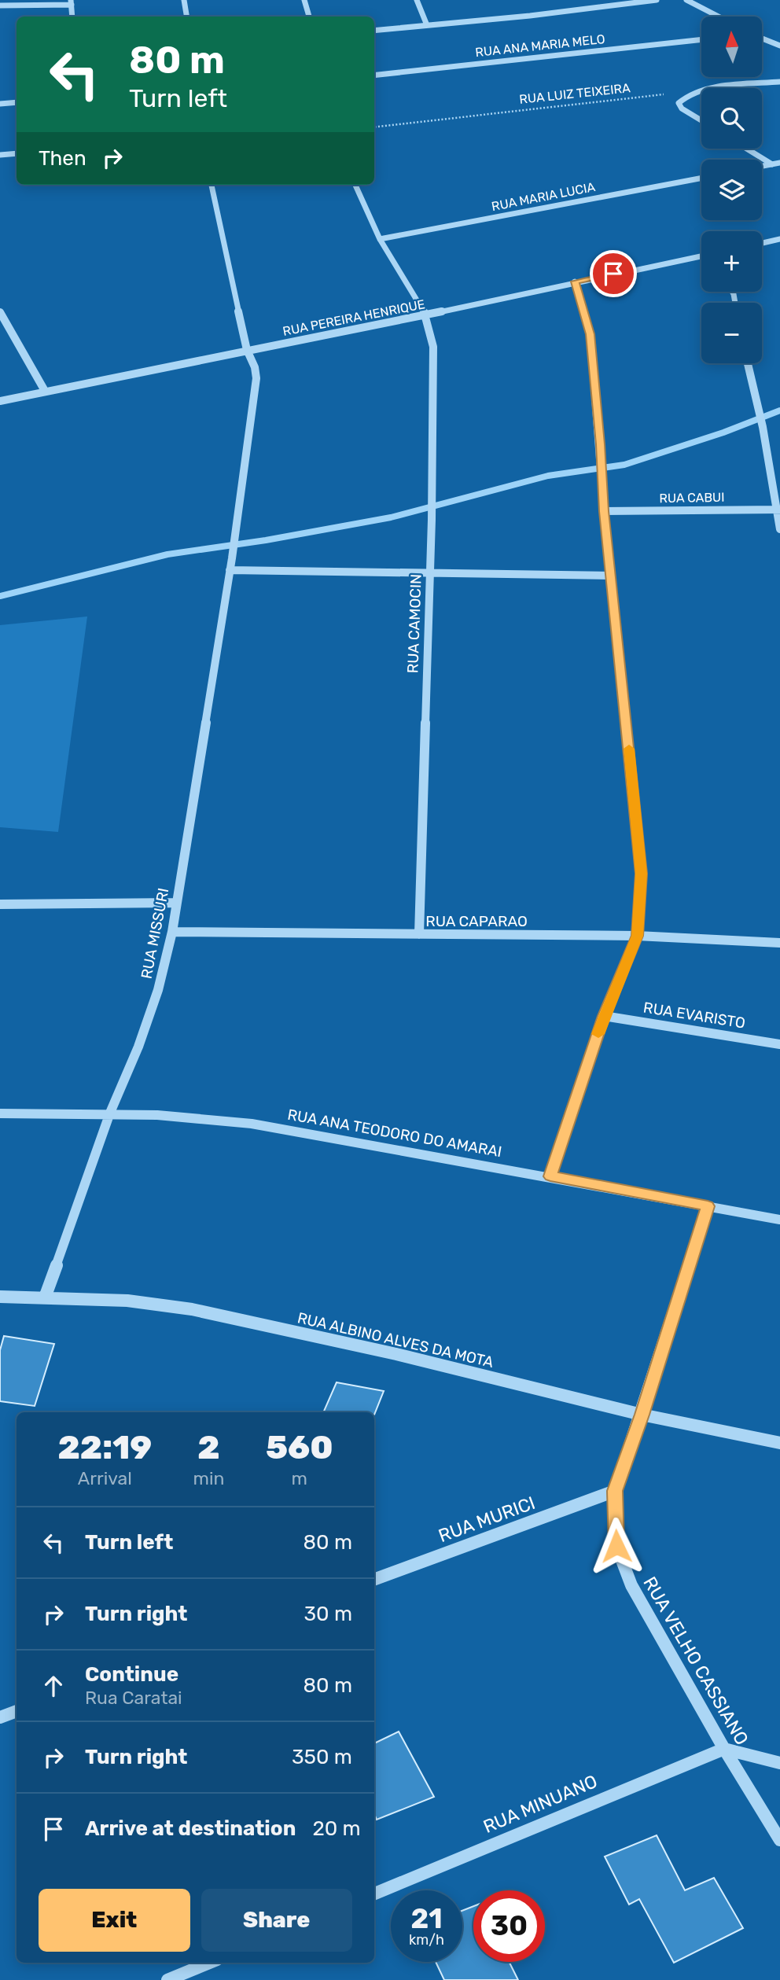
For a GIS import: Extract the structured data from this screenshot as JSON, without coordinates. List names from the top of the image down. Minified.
{"streets":{"street":["RUA ANA MARIA MELO","RUA MARIA LUCIA","RUA PEREIRA HENRIQUE","RUA CABUI","RUA CAMOCIN","RUA CAPARAO","RUA MISSURI","RUA EVARISTO","RUA ANA TEODORO DO AMARAI","RUA ALBINO ALVES DA MOTA","RUA MURICI","RUA VELHO CASSIANO","RUA MINUANO"],"path":["RUA LUIZ TEIXEIRA"]},"crossings":[["RUA MARIA LUCIA","RUA CAMOCIN"],["RUA PEREIRA HENRIQUE","RUA CAMOCIN"],["RUA PEREIRA HENRIQUE","RUA MISSURI"],["RUA CAMOCIN","RUA CAPARAO"],["RUA CAPARAO","RUA MISSURI"],["RUA MISSURI","RUA ANA TEODORO DO AMARAI"],["RUA MISSURI","RUA ALBINO ALVES DA MOTA"],["RUA ANA TEODORO DO AMARAI","RUA VELHO CASSIANO"],["RUA ALBINO ALVES DA MOTA","RUA VELHO CASSIANO"],["RUA MURICI","RUA VELHO CASSIANO"],["RUA VELHO CASSIANO","RUA MINUANO"]],"north":"top","page":{"map_buttons":["+","−"],"turn":["80 m","Turn left"],"then":"Then","eta":["22:19","Arrival","2","min","560","m"],"list":[{"name":"Turn left","value":"80 m"},{"name":"Turn right","value":"30 m"},{"name":"Continue","note":"Rua Caratai","value":"80 m"},{"name":"Turn right","value":"350 m"},{"name":"Arrive at destination","value":"20 m"}],"buttons":["Exit","Share"],"speed":"21 km/h","limit":"30"}}
